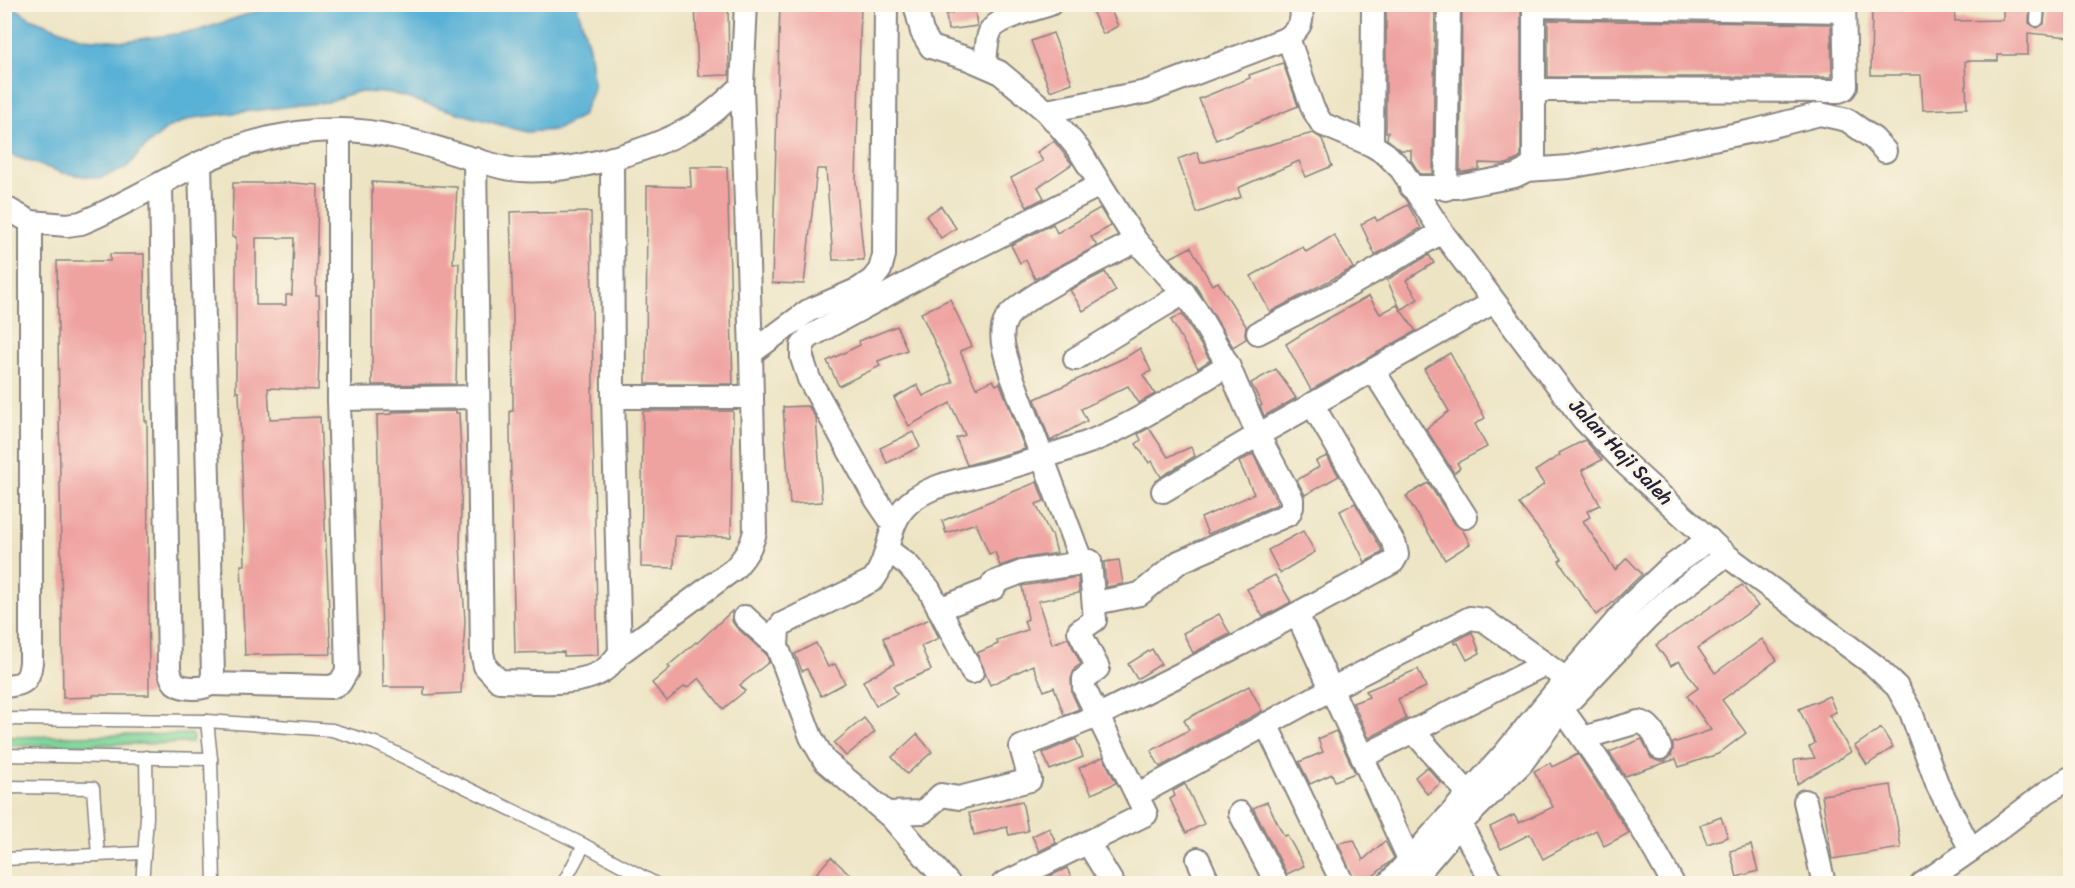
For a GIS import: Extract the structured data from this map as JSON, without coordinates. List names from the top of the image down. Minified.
{"streets":{"street":["Jalan Haji Saleh"]}}
